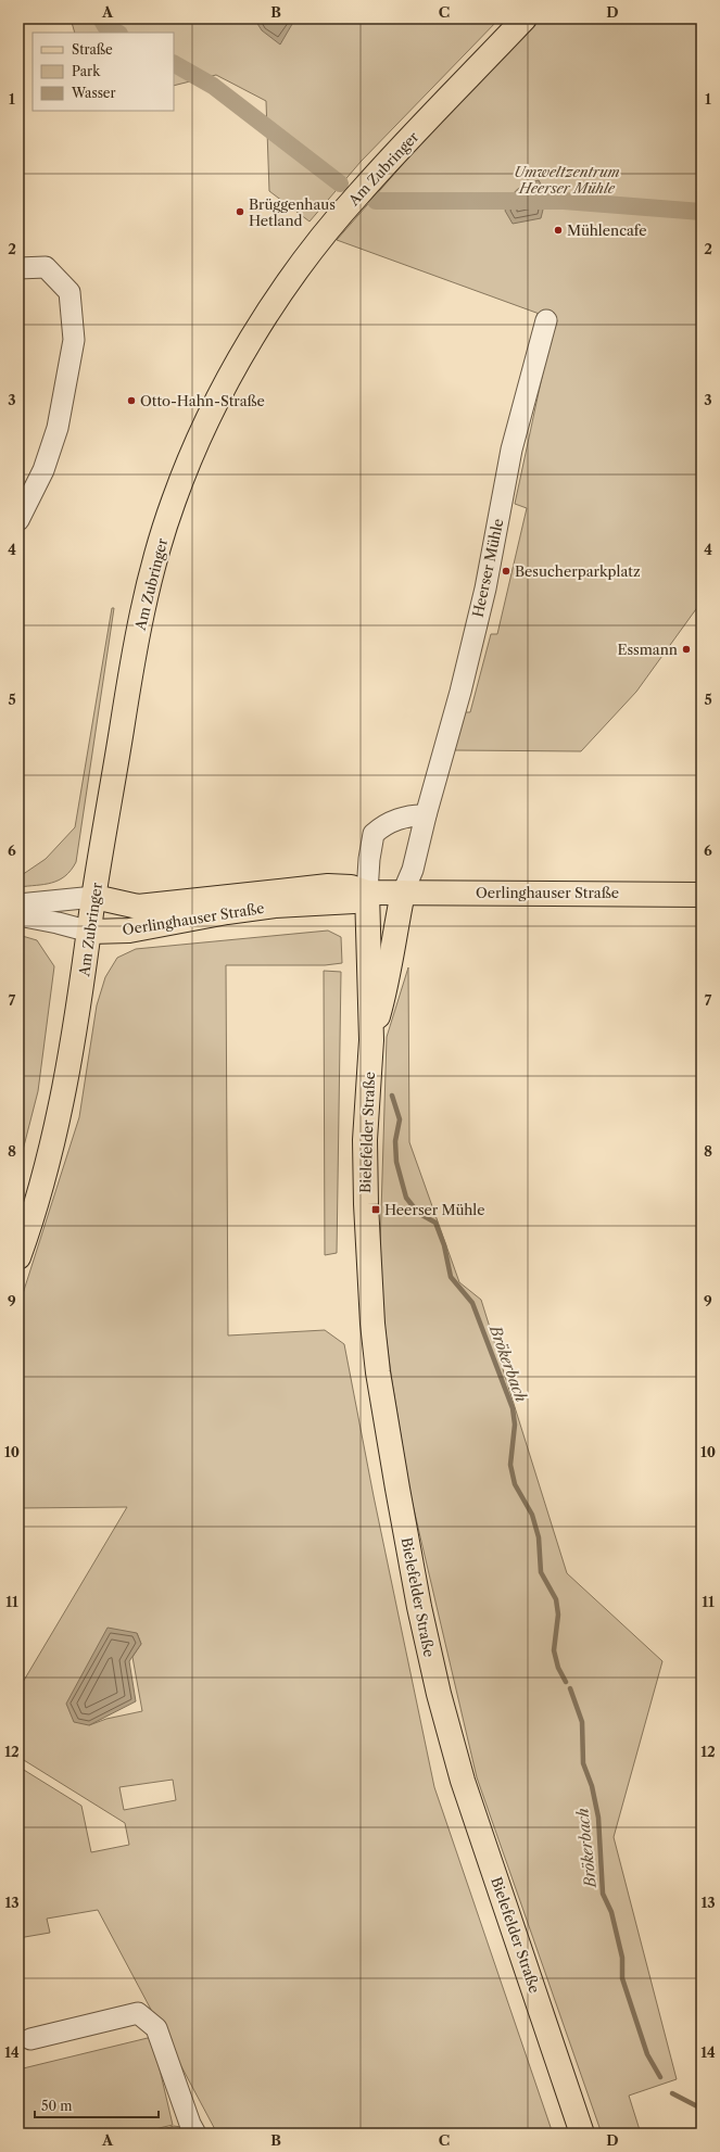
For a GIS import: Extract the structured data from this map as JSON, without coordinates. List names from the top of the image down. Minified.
{"streets":{"main road":["Am Zubringer","Oerlinghauser Straße","Bielefelder Straße"],"street":["Heerser Mühle"]},"crossings":[["Am Zubringer","Oerlinghauser Straße"],["Heerser Mühle","Oerlinghauser Straße"],["Heerser Mühle","Bielefelder Straße"],["Oerlinghauser Straße","Bielefelder Straße"]],"water":["Brökerbach"],"parks":["Umweltzentrum Heerser Mühle"],"places":{"other":["Brüggenhaus Hetland","Mühlencafe","Otto-Hahn-Straße","Besucherparkplatz","Essmann"],"transit":["Heerser Mühle"]},"legend":["Straße","Park","Wasser"],"scale_bar":"50 m","grid":{"columns":["A","B","C","D"],"rows":["1","2","3","4","5","6","7","8","9","10","11","12","13","14"]}}
